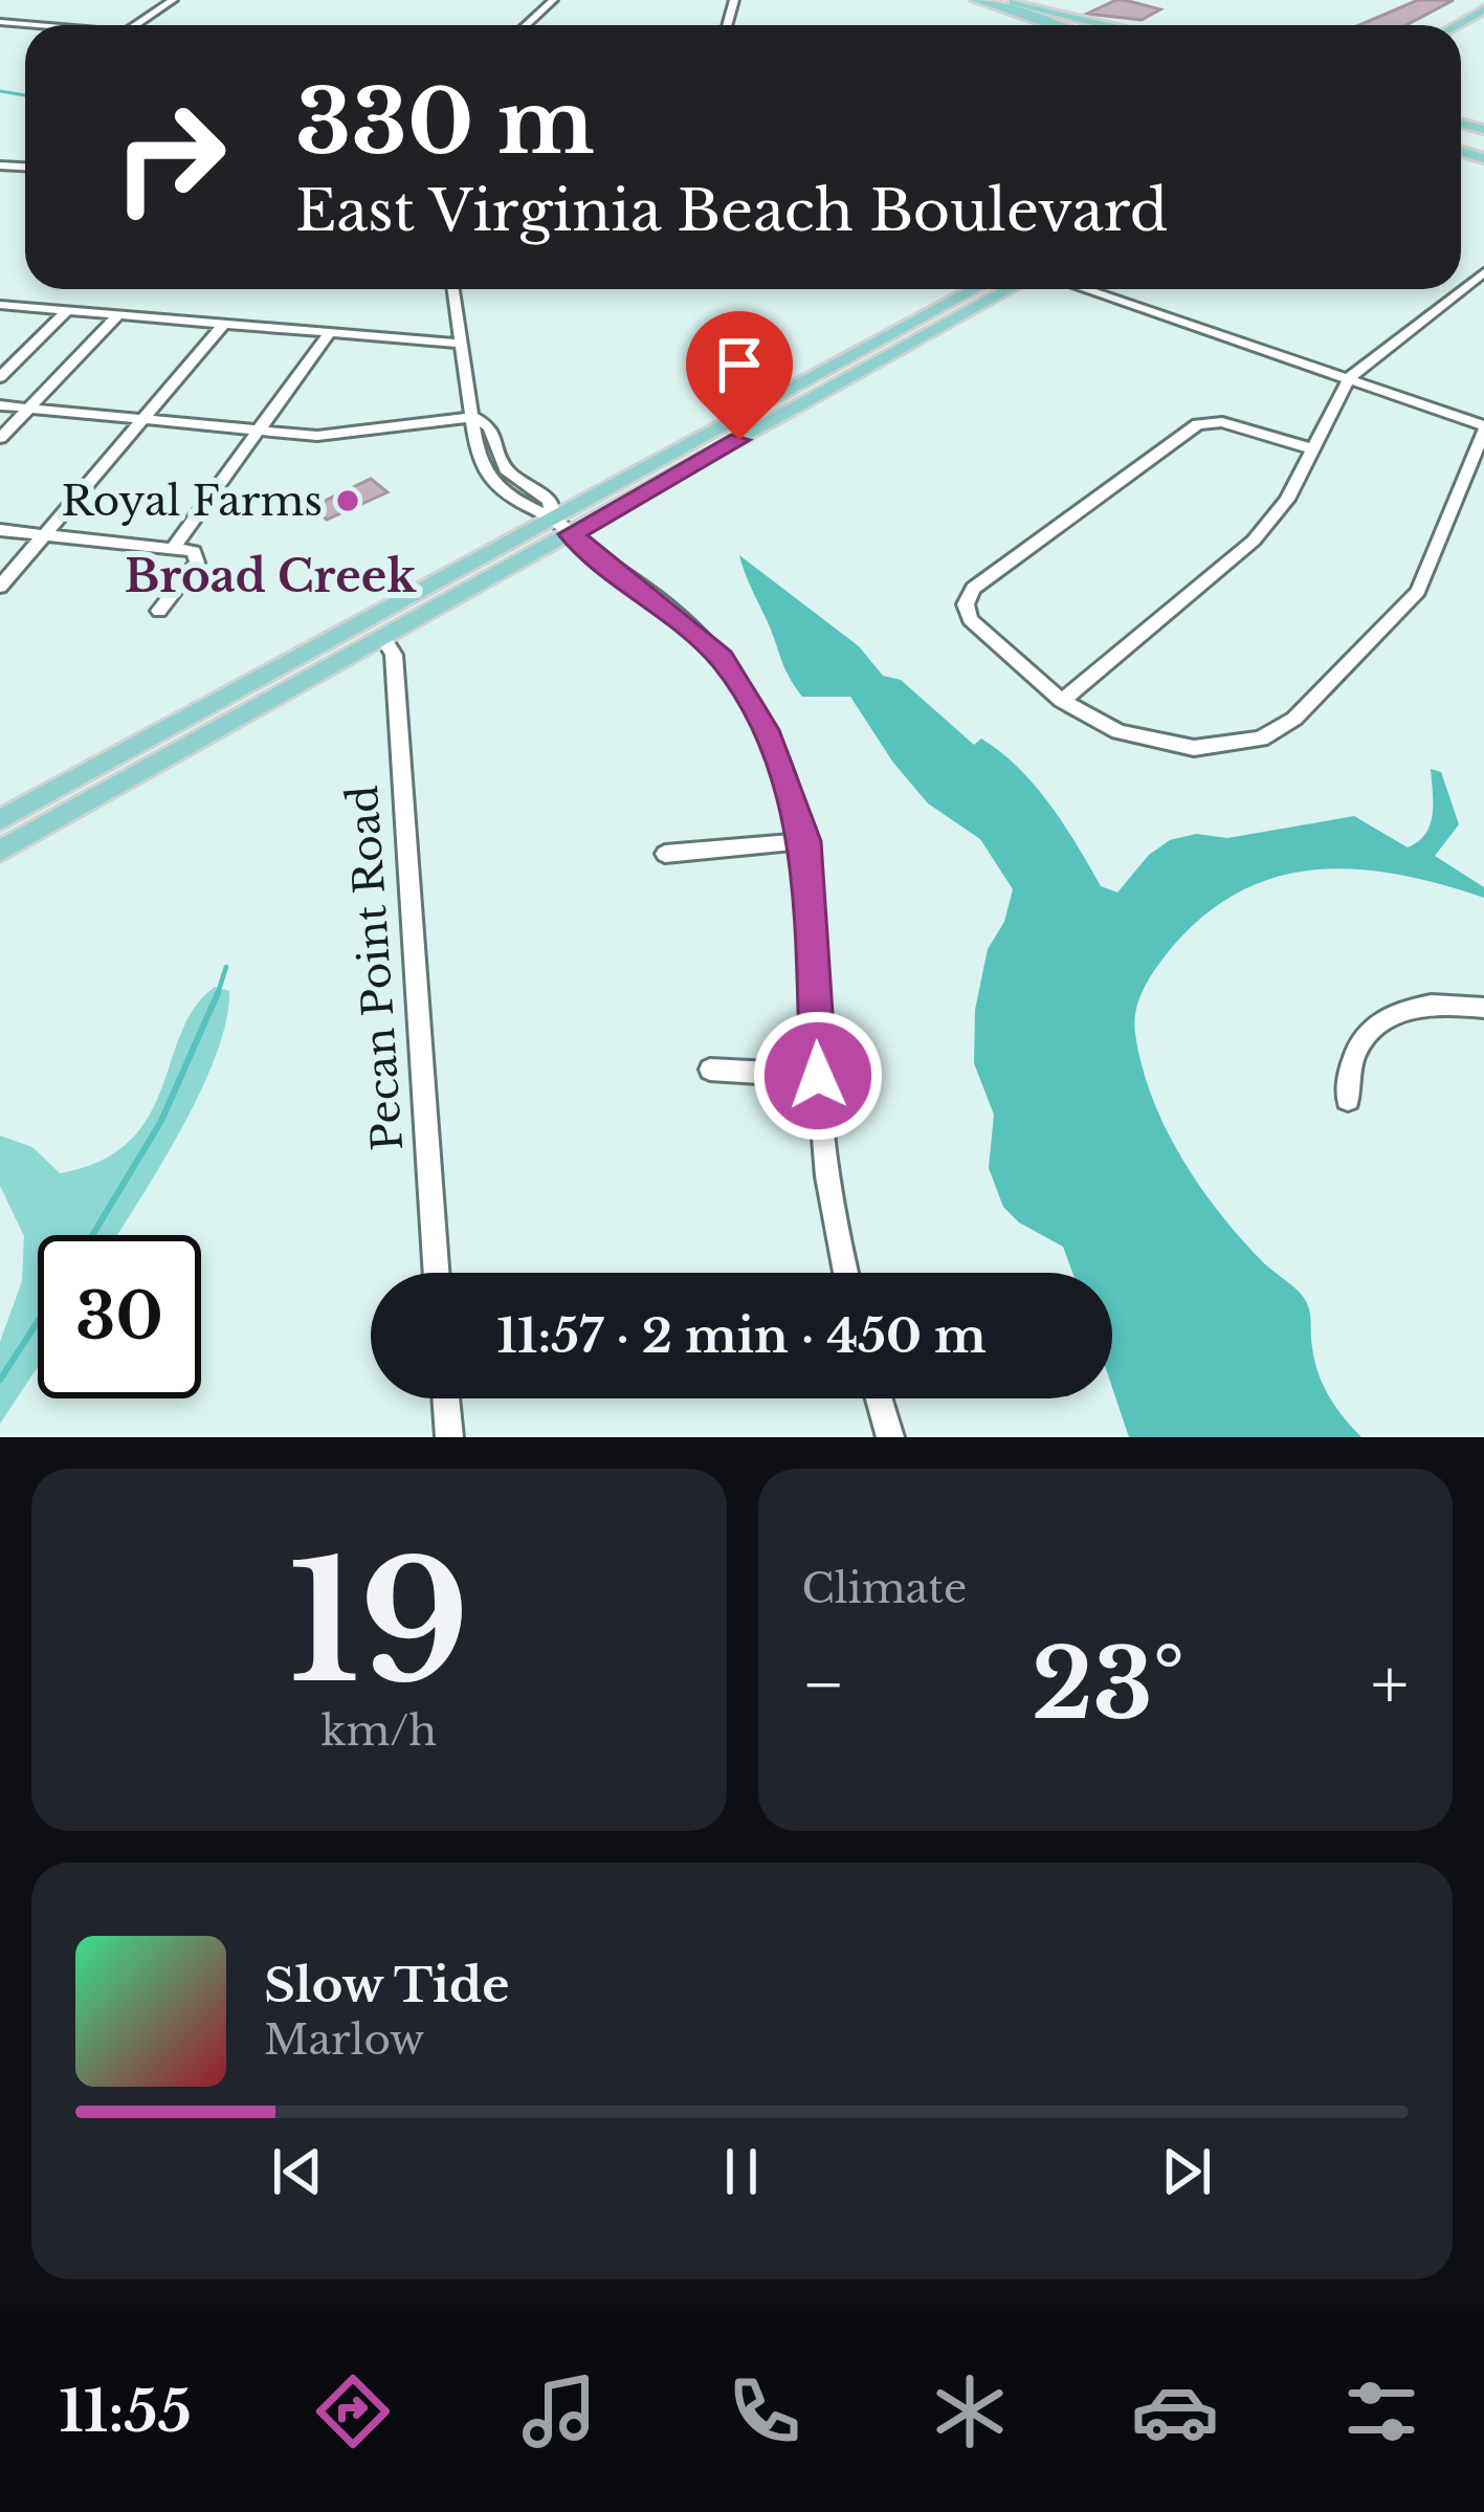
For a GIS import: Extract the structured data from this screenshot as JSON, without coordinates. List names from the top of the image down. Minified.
{"streets":{"street":["Pecan Point Road"]},"districts":["Broad Creek"],"places":["Royal Farms"],"page":{"turn":["330 m","East Virginia Beach Boulevard"],"limit":"30","trip":"11:57 · 2 min · 450 m","tile":[["19","km/h"],"Climate"],"heat":["−","23°","+"],"song":["Slow Tide","Marlow"],"tabs":"11:55"}}
